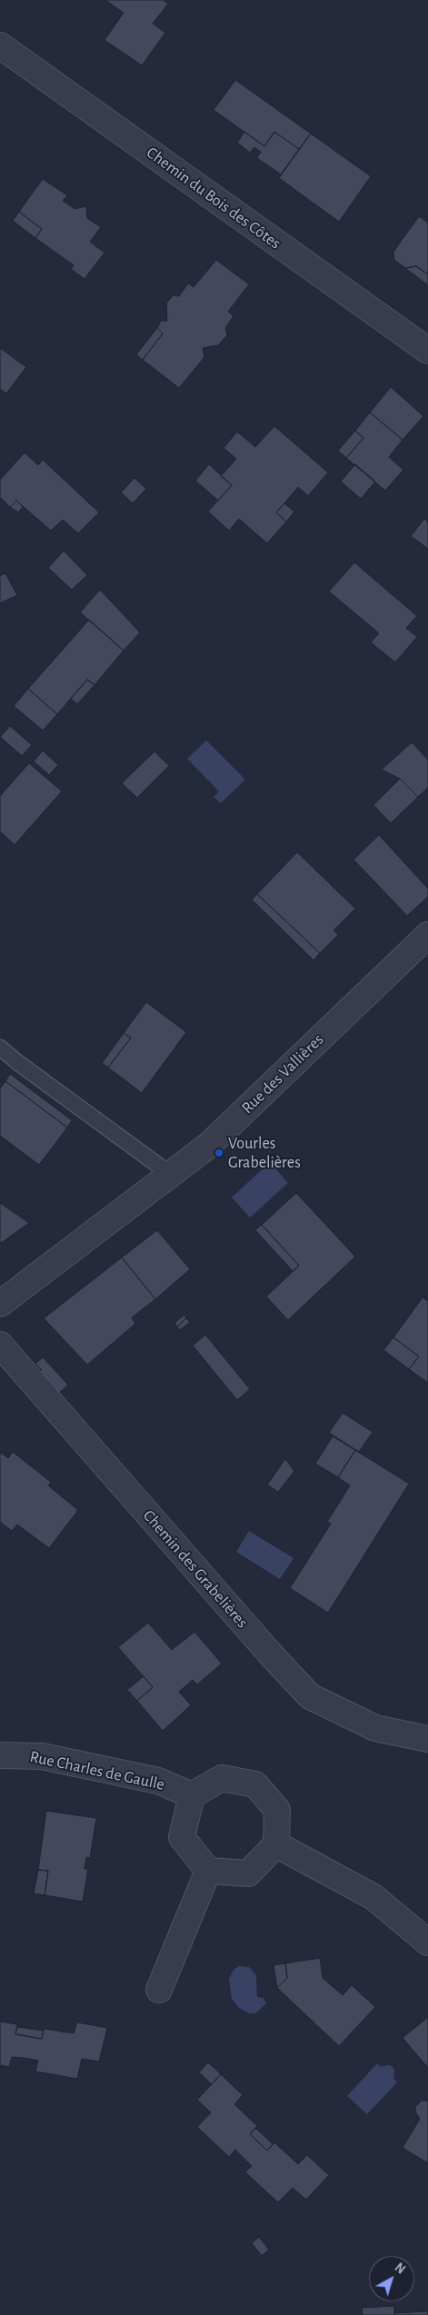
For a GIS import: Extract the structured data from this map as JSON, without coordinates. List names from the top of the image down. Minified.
{"streets":{"street":["Chemin du Bois des Côtes","Rue des Vallières","Chemin des Grabelières","Rue Charles de Gaulle"]},"places":["Vourles Grabelières"],"north":"top right"}
